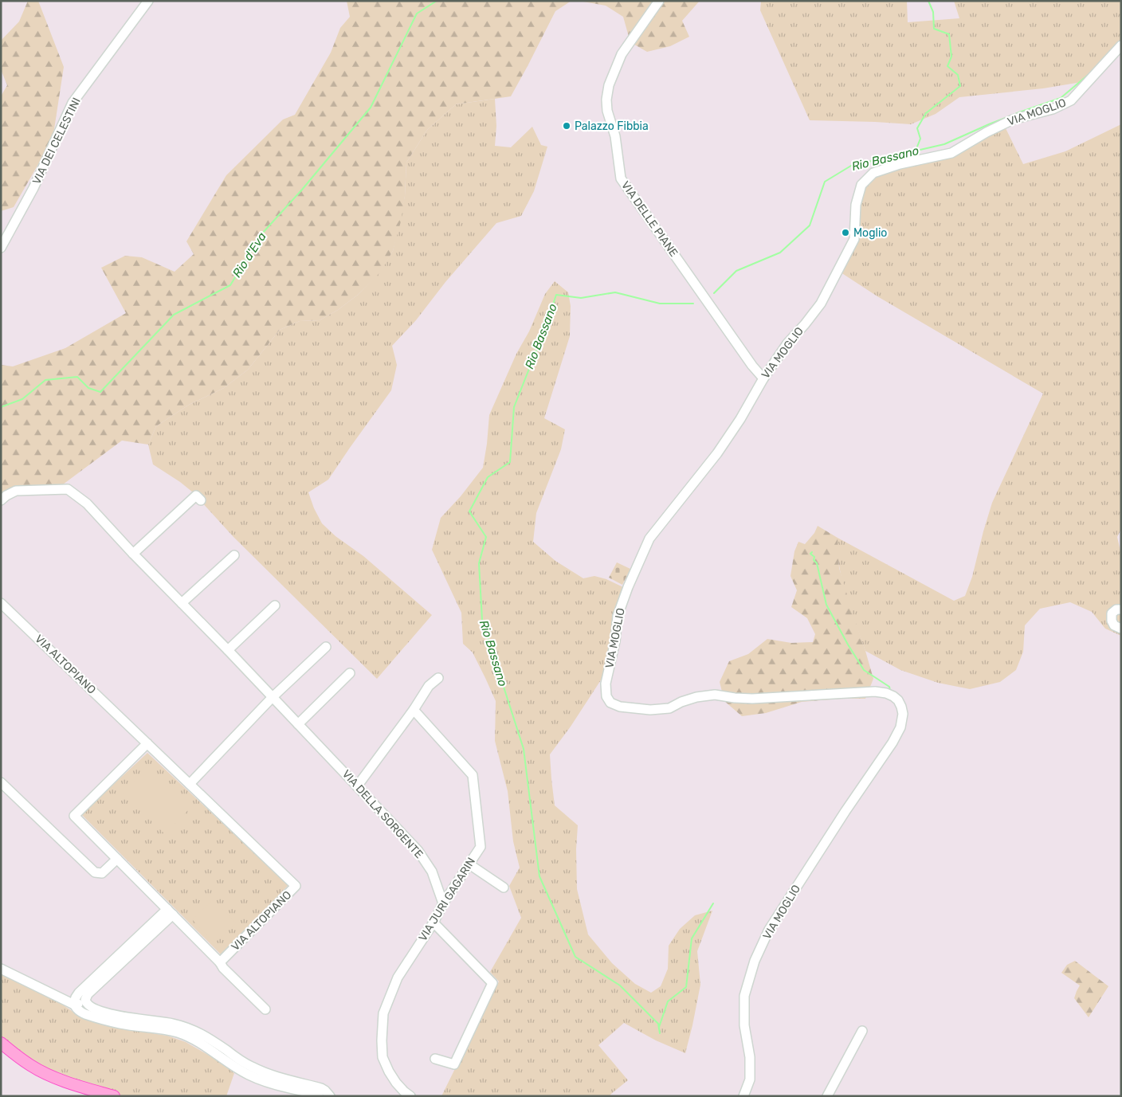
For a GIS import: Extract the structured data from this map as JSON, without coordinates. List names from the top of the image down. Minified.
{"streets":{"street":["VIA MOGLIO","VIA DEI CELESTINI","VIA DELLE PIANE","VIA ALTOPIANO","VIA DELLA SORGENTE","VIA JURI GAGARIN"]},"crossings":[["VIA MOGLIO","VIA DELLE PIANE"],["VIA DELLA SORGENTE","VIA JURI GAGARIN"]],"water":["Rio Bassano","Rio d'Eva"],"places":["Palazzo Fibbia","Moglio"]}
